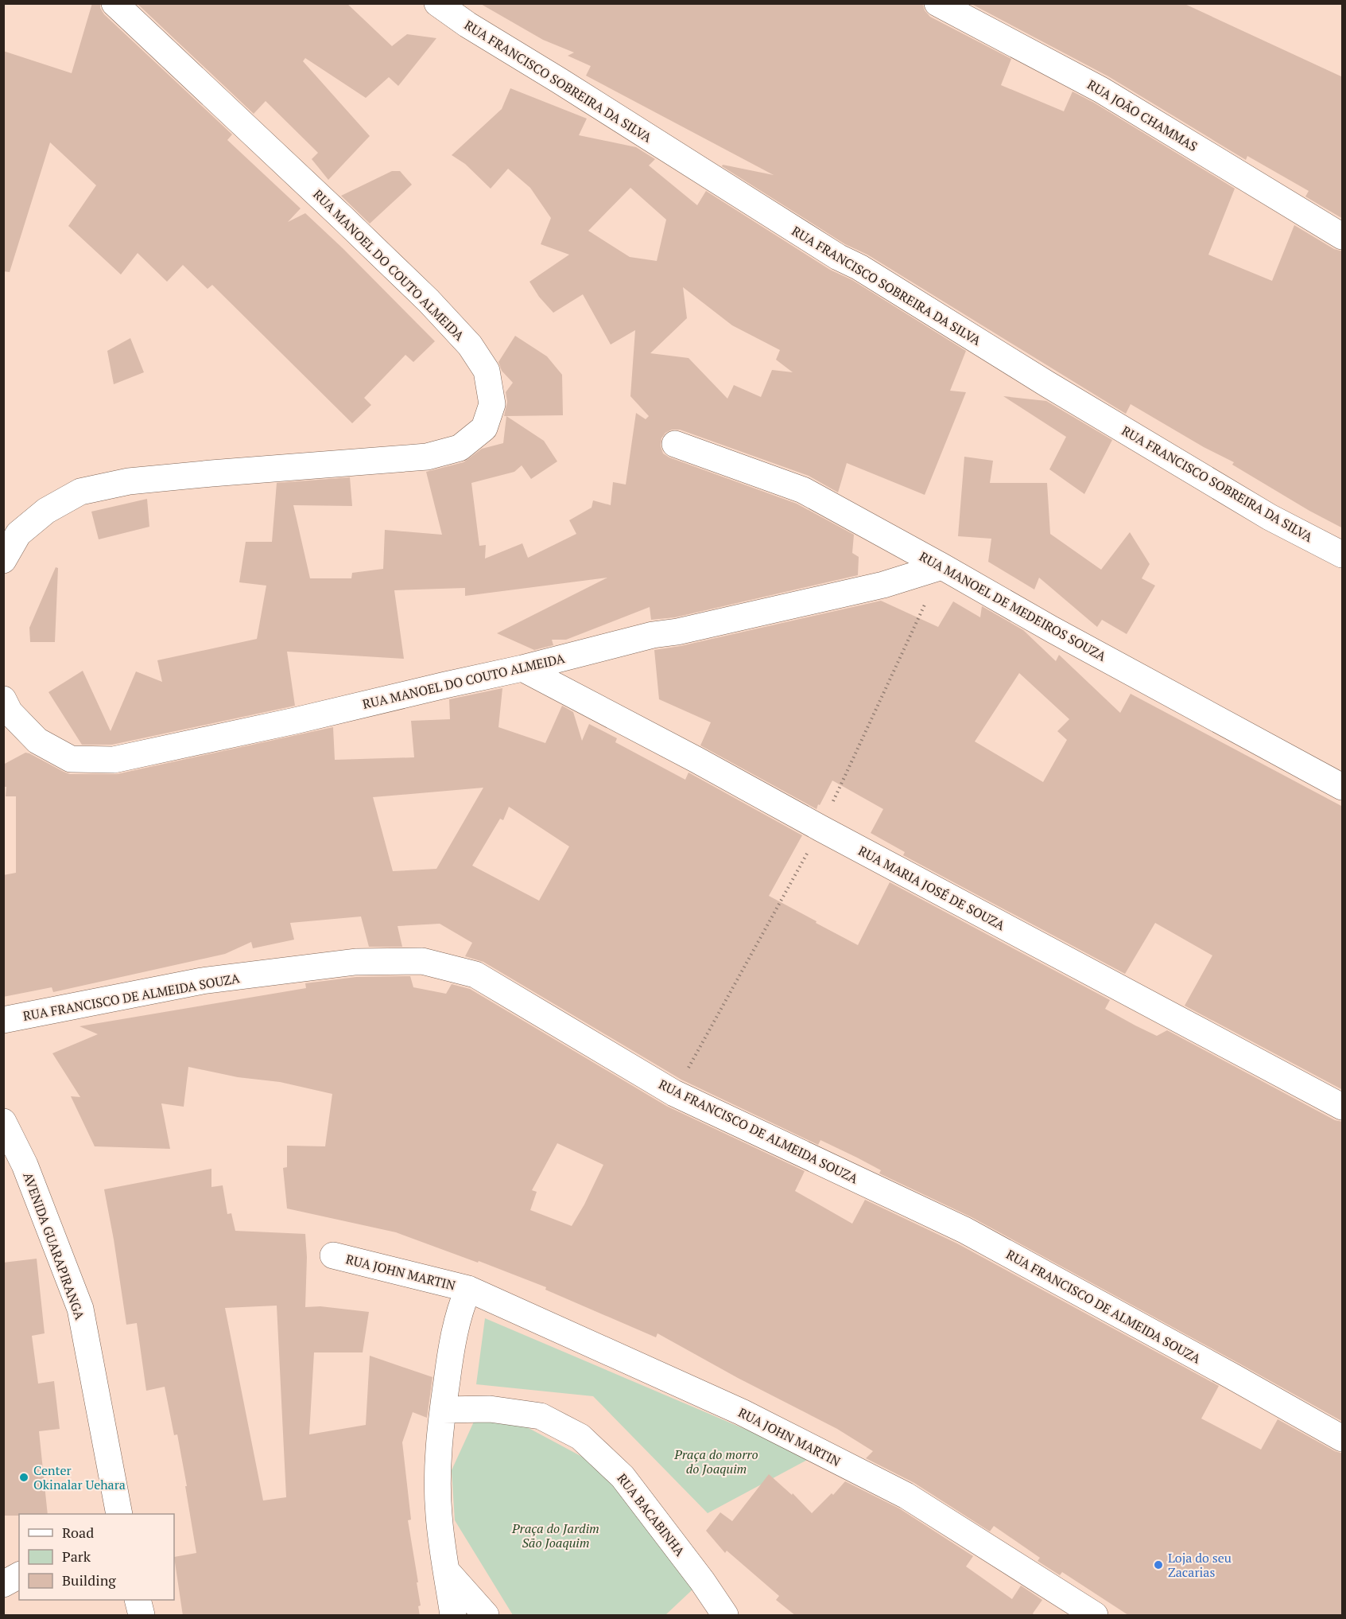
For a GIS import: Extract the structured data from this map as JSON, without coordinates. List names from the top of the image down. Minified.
{"streets":{"street":["RUA FRANCISCO SOBREIRA DA SILVA","RUA JOÃO CHAMMAS","RUA MANOEL DO COUTO ALMEIDA","RUA MANOEL DE MEDEIROS SOUZA","RUA MARIA JOSÉ DE SOUZA","RUA FRANCISCO DE ALMEIDA SOUZA","AVENIDA GUARAPIRANGA","RUA JOHN MARTIN","RUA BACABINHA"]},"crossings":[["RUA MANOEL DO COUTO ALMEIDA","RUA MANOEL DE MEDEIROS SOUZA"],["RUA MANOEL DO COUTO ALMEIDA","RUA MARIA JOSÉ DE SOUZA"],["RUA JOHN MARTIN","RUA BACABINHA"]],"parks":["Praça do morro do Joaquim","Praça do Jardim São Joaquim"],"places":["Center Okinalar Uehara","Loja do seu Zacarias"],"legend":["Road","Park","Building"]}
